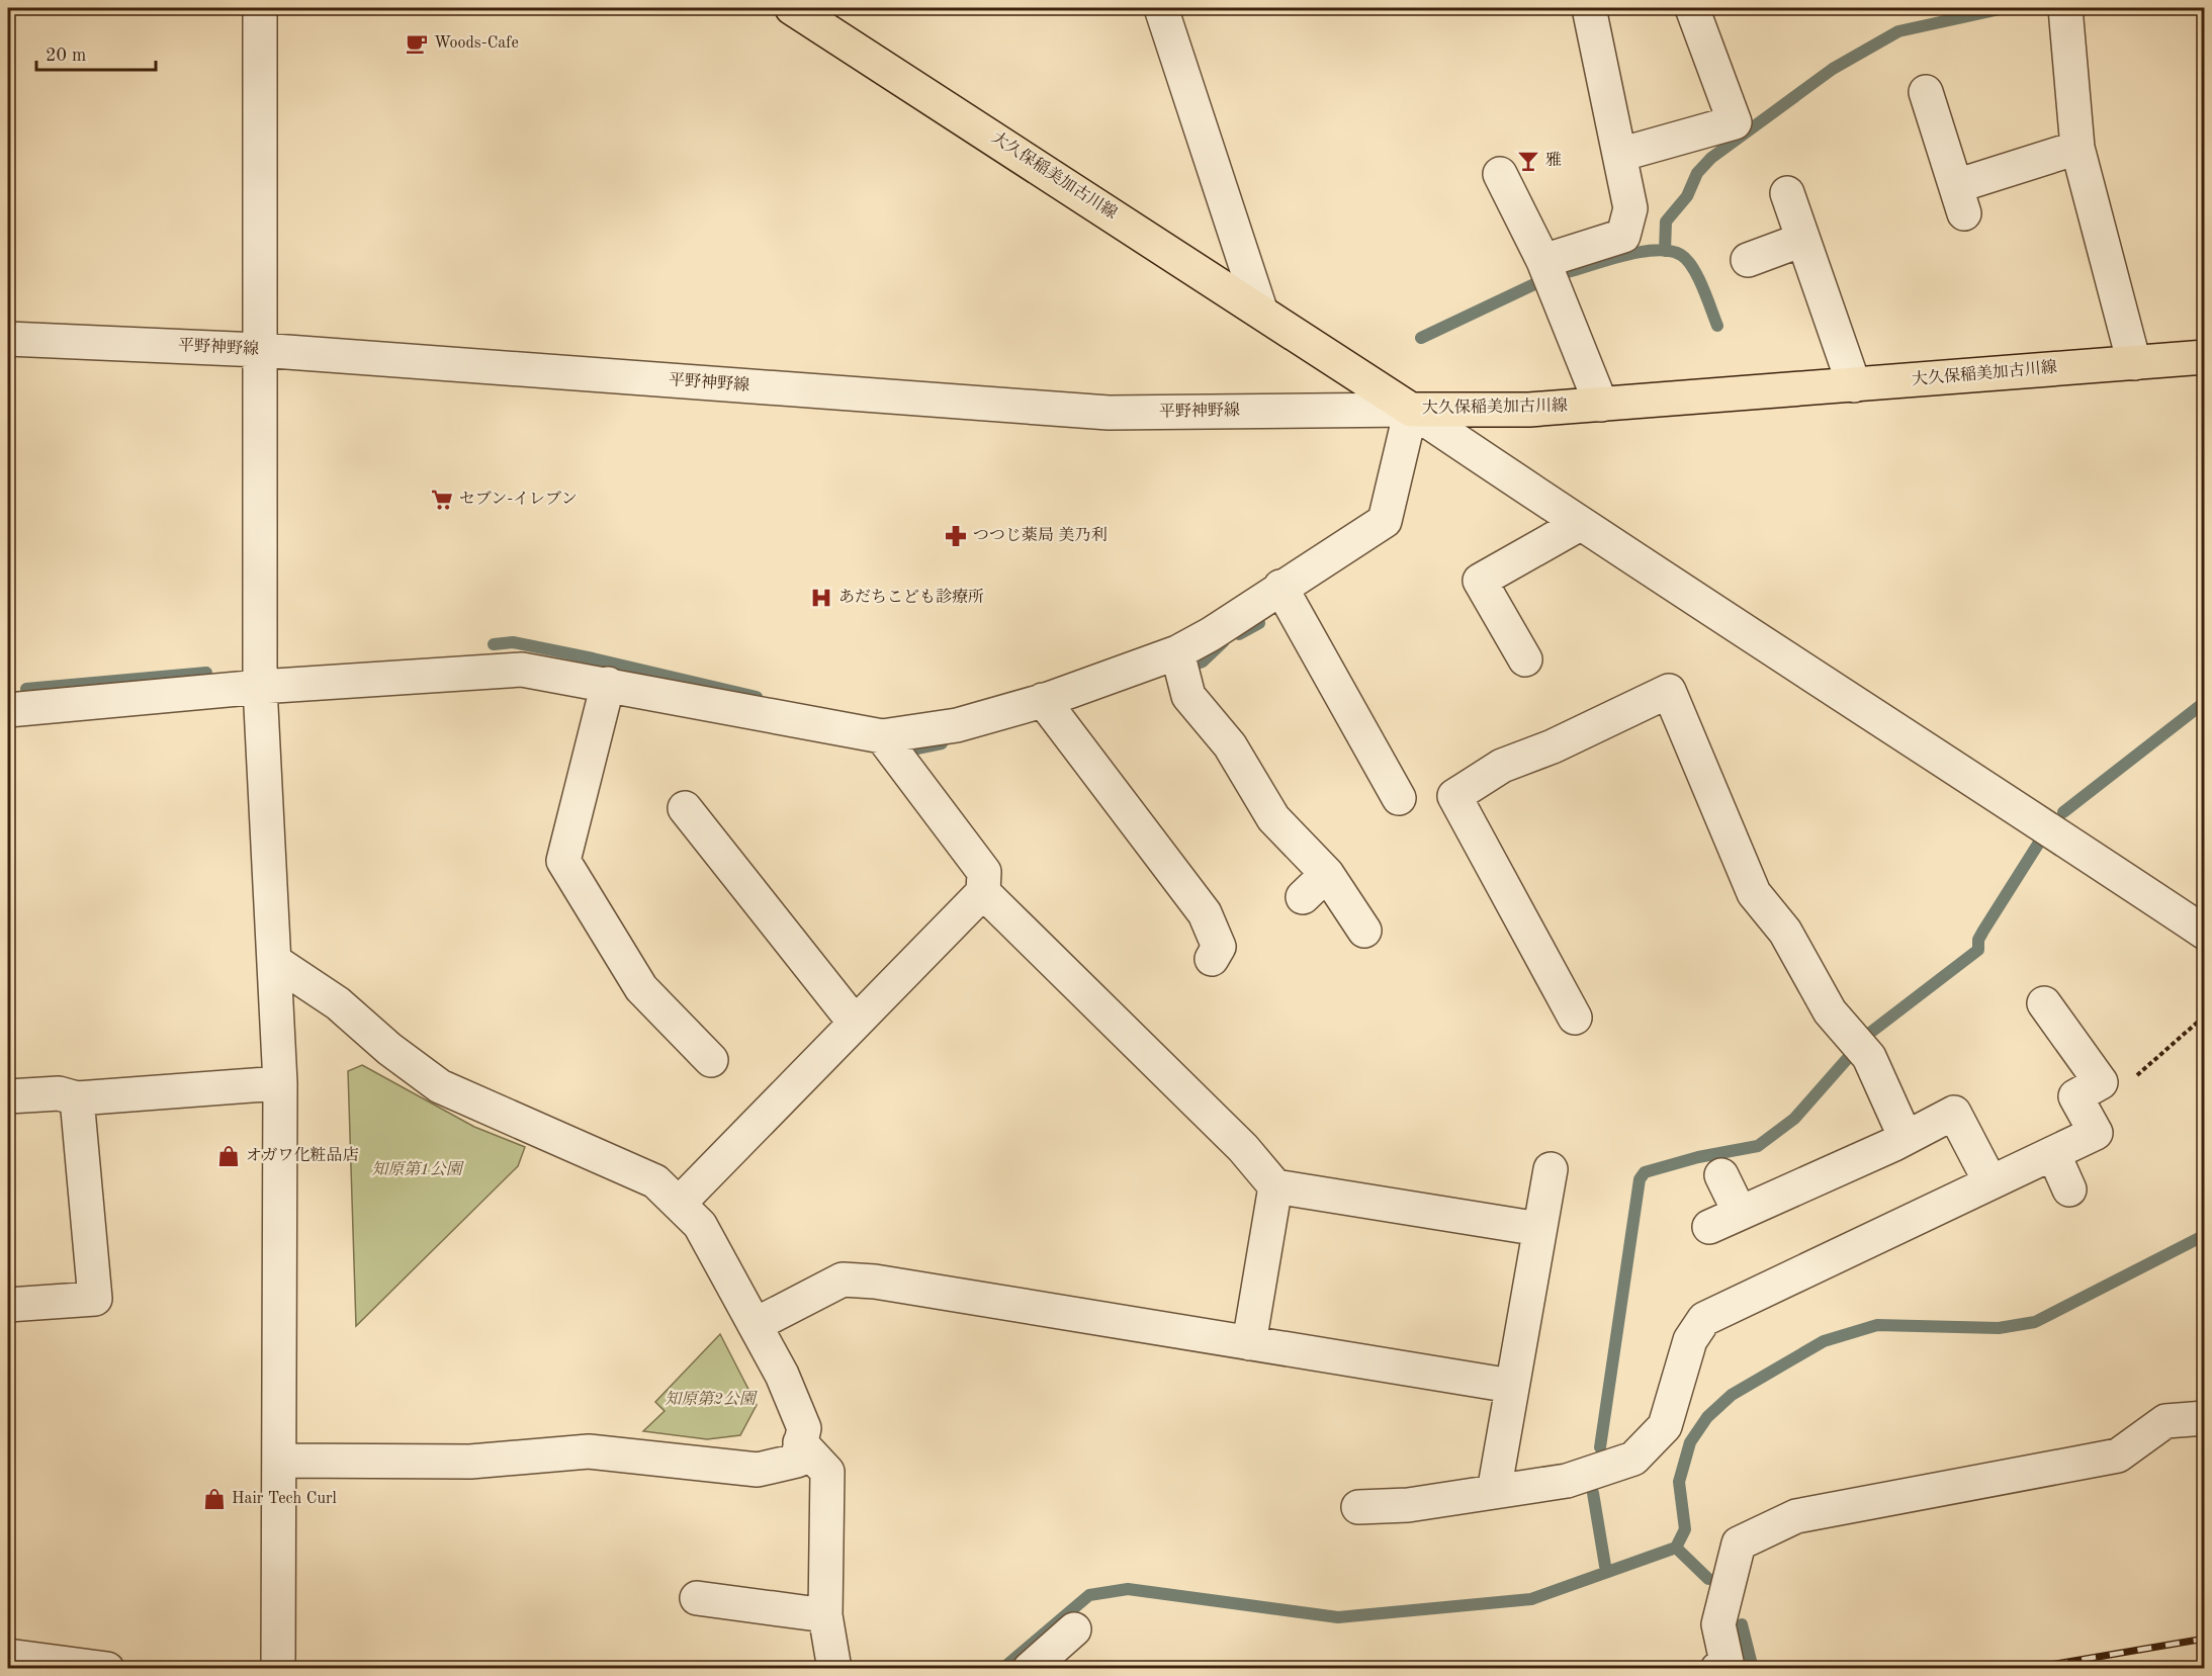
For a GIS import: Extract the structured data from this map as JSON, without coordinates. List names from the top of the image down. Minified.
{"streets":{"main road":["大久保稲美加古川線"],"street":["平野神野線"]},"crossings":[["大久保稲美加古川線","平野神野線"]],"parks":["知原第1公園","知原第2公園"],"places":{"cafe":["Woods-Cafe"],"bar":["雅"],"supermarket":["セブン-イレブン"],"pharmacy":["つつじ薬局 美乃利"],"hospital":["あだちこども診療所"],"shop":["オガワ化粧品店","Hair Tech Curl"]},"scale_bar":"20 m"}
